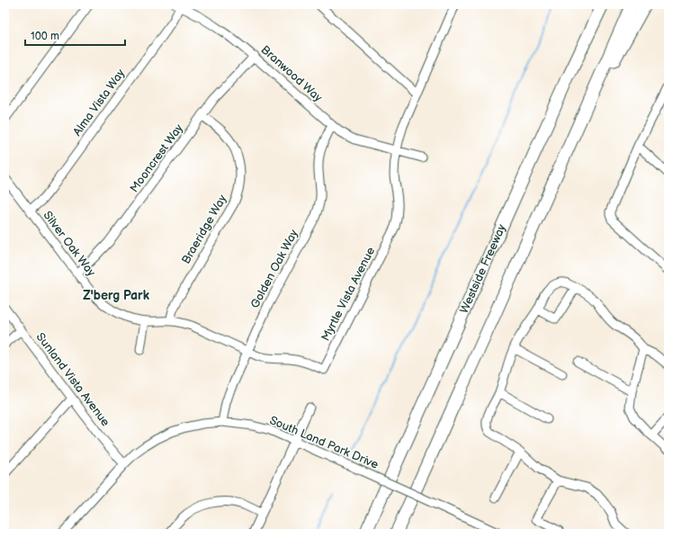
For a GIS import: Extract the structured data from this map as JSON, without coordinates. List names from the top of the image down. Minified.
{"streets":{"highway":["Westside Freeway"],"street":["Branwood Way","Alma Vista Way","Mooncrest Way","Braeridge Way","Silver Oak Way","Golden Oak Way","Myrtle Vista Avenue","Sunland Vista Avenue","South Land Park Drive"]},"crossings":[["Branwood Way","Alma Vista Way"],["Branwood Way","Mooncrest Way"],["Branwood Way","Golden Oak Way"],["Branwood Way","Myrtle Vista Avenue"],["Alma Vista Way","Silver Oak Way"],["Mooncrest Way","Braeridge Way"],["Mooncrest Way","Silver Oak Way"],["Braeridge Way","Silver Oak Way"],["Silver Oak Way","Golden Oak Way"],["Silver Oak Way","Myrtle Vista Avenue"],["Golden Oak Way","Myrtle Vista Avenue"],["Golden Oak Way","South Land Park Drive"],["Sunland Vista Avenue","South Land Park Drive"]],"districts":["Z'berg Park"],"scale_bar":"100 m"}
